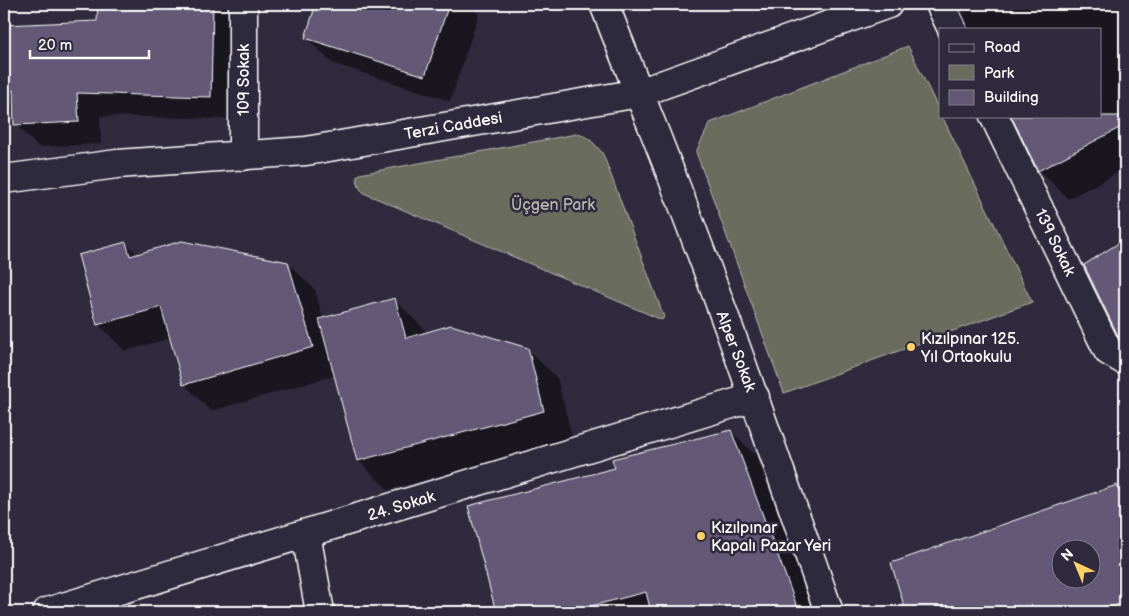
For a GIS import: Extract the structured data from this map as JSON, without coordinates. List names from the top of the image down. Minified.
{"streets":{"street":["109 Sokak","Terzi Caddesi","139 Sokak","Alper Sokak","24. Sokak"]},"crossings":[["109 Sokak","Terzi Caddesi"],["Terzi Caddesi","Alper Sokak"],["Alper Sokak","24. Sokak"]],"parks":["Üçgen Park"],"places":["Kızılpınar 125. Yıl Ortaokulu","Kızılpınar Kapalı Pazar Yeri"],"legend":["Road","Park","Building"],"scale_bar":"20 m","north":"top left"}
